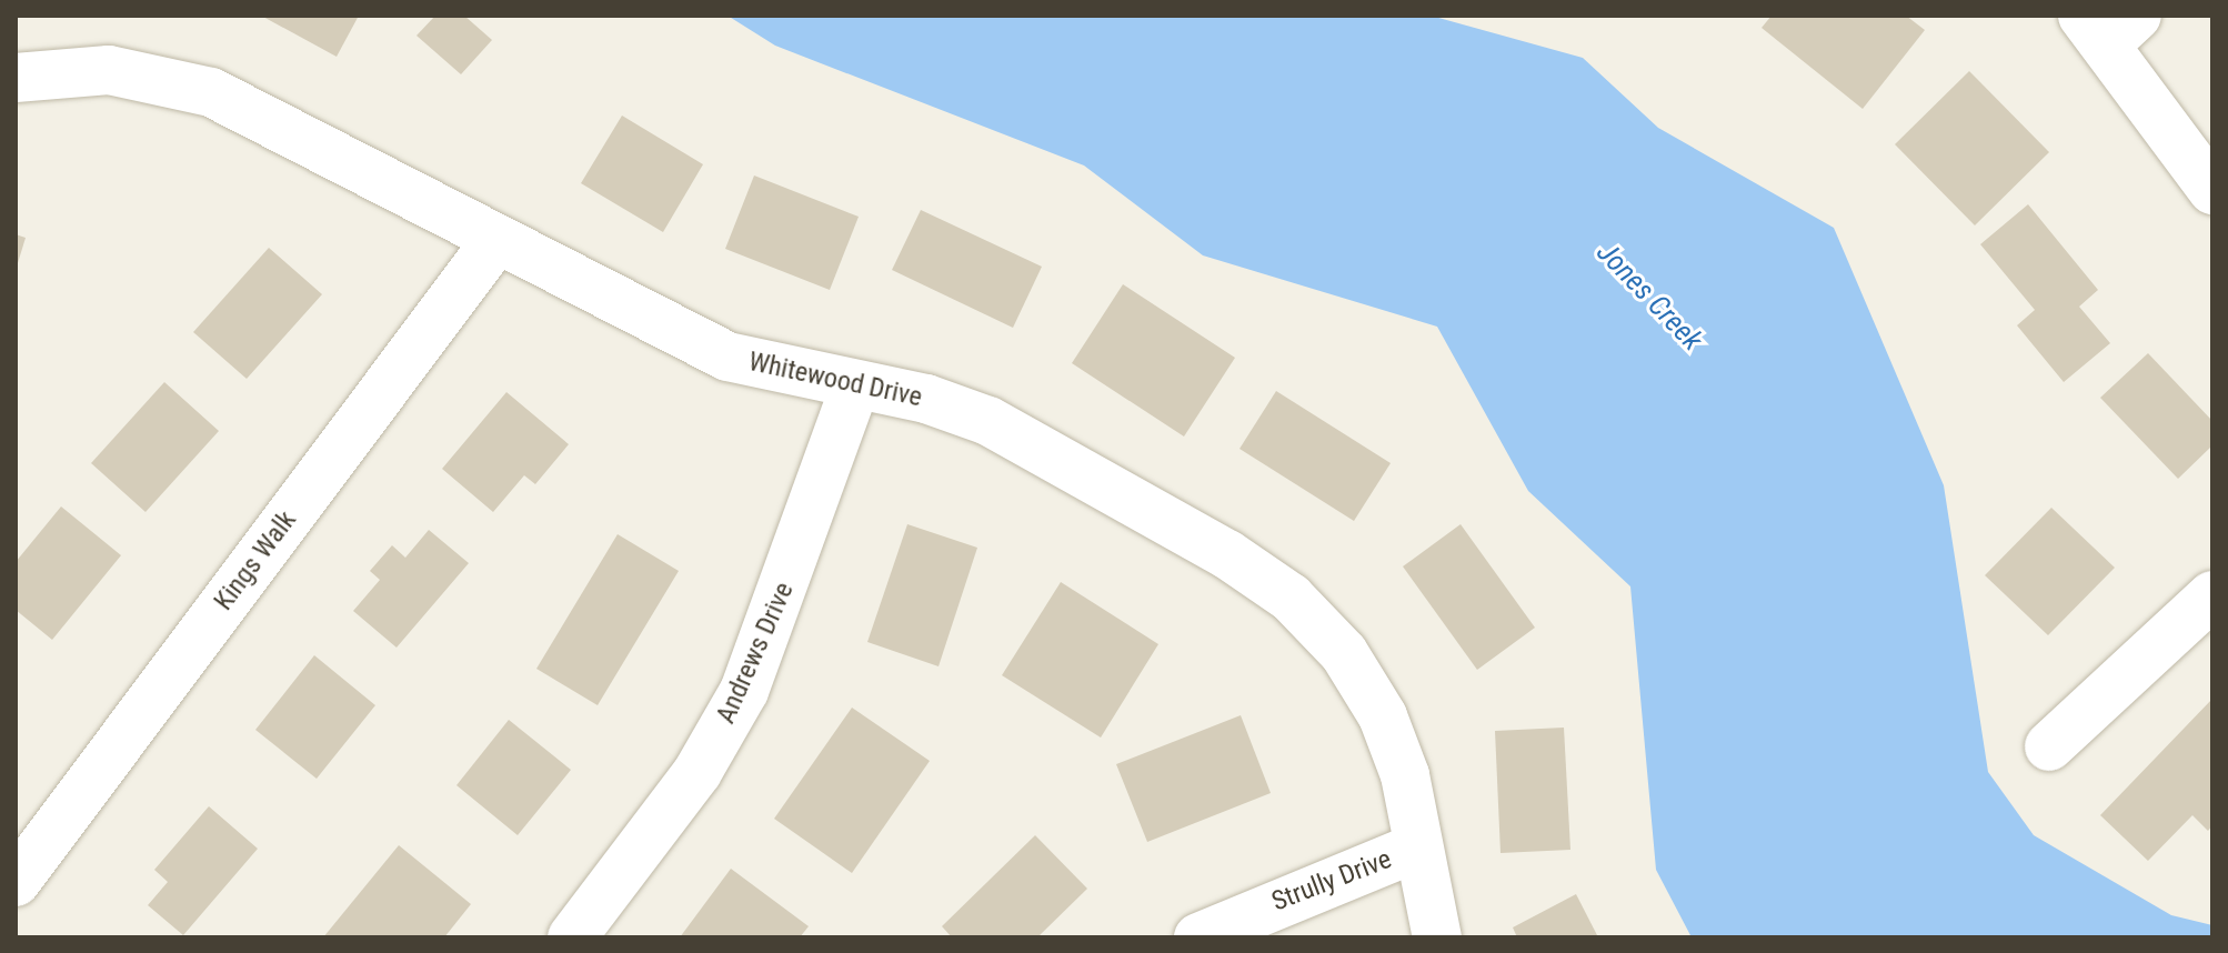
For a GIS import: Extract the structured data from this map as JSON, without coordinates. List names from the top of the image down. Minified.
{"streets":{"street":["Whitewood Drive","Kings Walk","Andrews Drive","Strully Drive"]},"crossings":[["Whitewood Drive","Kings Walk"],["Whitewood Drive","Andrews Drive"],["Whitewood Drive","Strully Drive"]],"water":["Jones Creek"]}
